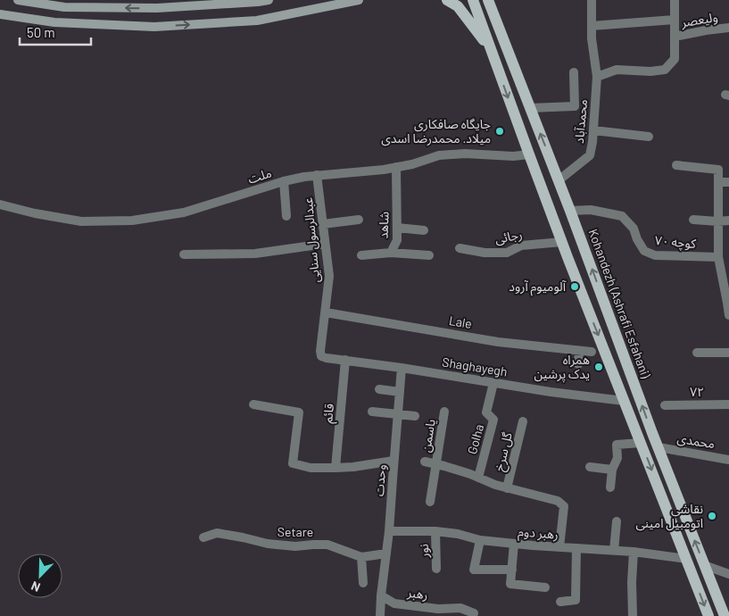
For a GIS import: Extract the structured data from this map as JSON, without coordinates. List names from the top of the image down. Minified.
{"streets":{"main road":["Kohandezh (Ashrafi Esfahani)"],"street":["ولیعصر","محمدآباد","ملت","شاهد","رجائی","عبدالرسول سنایی","کوچه ۷۰","Lale","Shaghayegh","۷۲","قائم","یاسمن","Golha","محمدی","گل سرخ","وحدت","Setare","رهبر دوم","نور","رهبر"]},"crossings":[["محمدآباد","Kohandezh (Ashrafi Esfahani)"],["ملت","شاهد"],["ملت","عبدالرسول سنایی"],["عبدالرسول سنایی","Lale"],["عبدالرسول سنایی","Shaghayegh"],["کوچه ۷۰","Kohandezh (Ashrafi Esfahani)"],["Kohandezh (Ashrafi Esfahani)","محمدی"],["Shaghayegh","قائم"],["Shaghayegh","Golha"],["Shaghayegh","وحدت"],["وحدت","Setare"],["وحدت","رهبر دوم"],["وحدت","رهبر"],["رهبر دوم","نور"]],"places":["جایگاه صافکاری میلاد. محمدرضا اسدی","آلومیوم آرود","همراه یدک پرشین","نقاشی اتومبیل امینی"],"scale_bar":"50 m","north":"bottom left"}
